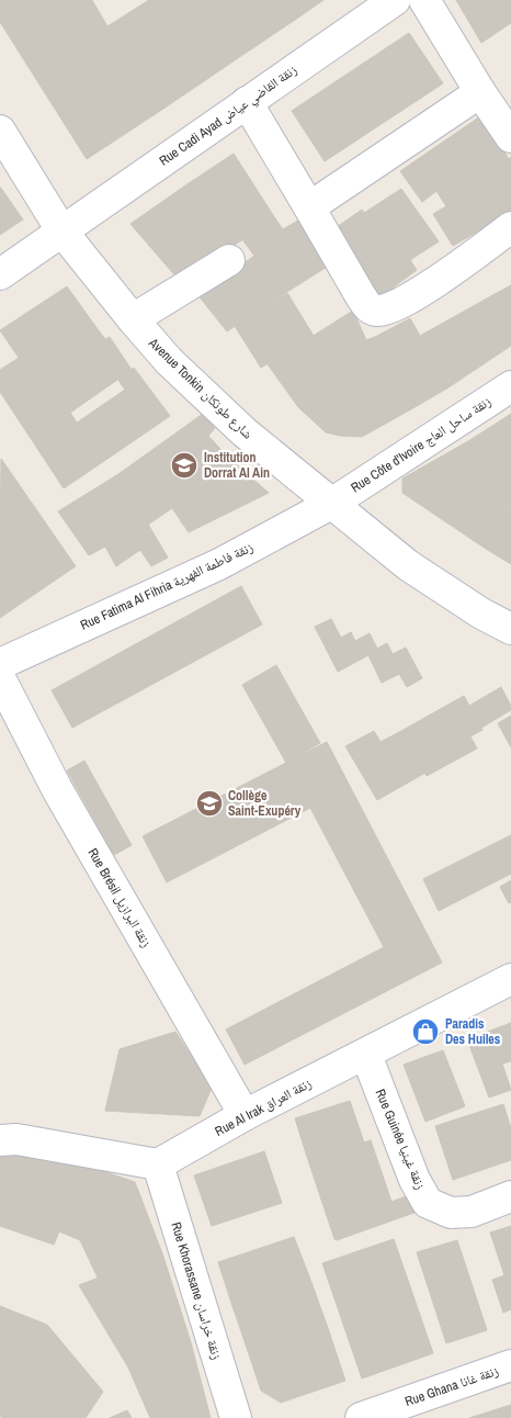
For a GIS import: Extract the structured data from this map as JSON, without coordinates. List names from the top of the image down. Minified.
{"streets":{"street":["Rue Cadi Ayad زنقة القاضي عياض","Avenue Tonkin شارع طونكان","Rue Côte d'Ivoire زنقة ساحل العاج","Rue Fatima Al Fihria زنقة فاطمة الفهرية","Rue Brésil زنقة البرازيل","Rue Al Irak زنقة العراق","Rue Guinée زنقة غينيا","Rue Khorassane زنقة خراسان","Rue Ghana زنقة غانا"]},"crossings":[["Rue Cadi Ayad زنقة القاضي عياض","Avenue Tonkin شارع طونكان"],["Avenue Tonkin شارع طونكان","Rue Côte d'Ivoire زنقة ساحل العاج"],["Avenue Tonkin شارع طونكان","Rue Fatima Al Fihria زنقة فاطمة الفهرية"],["Rue Côte d'Ivoire زنقة ساحل العاج","Rue Fatima Al Fihria زنقة فاطمة الفهرية"],["Rue Brésil زنقة البرازيل","Rue Al Irak زنقة العراق"],["Rue Al Irak زنقة العراق","Rue Guinée زنقة غينيا"],["Rue Al Irak زنقة العراق","Rue Khorassane زنقة خراسان"]],"places":{"school or university":["Institution Dorrat Al Ain","Collège Saint-Exupéry"],"shop":["Paradis Des Huiles"]}}
